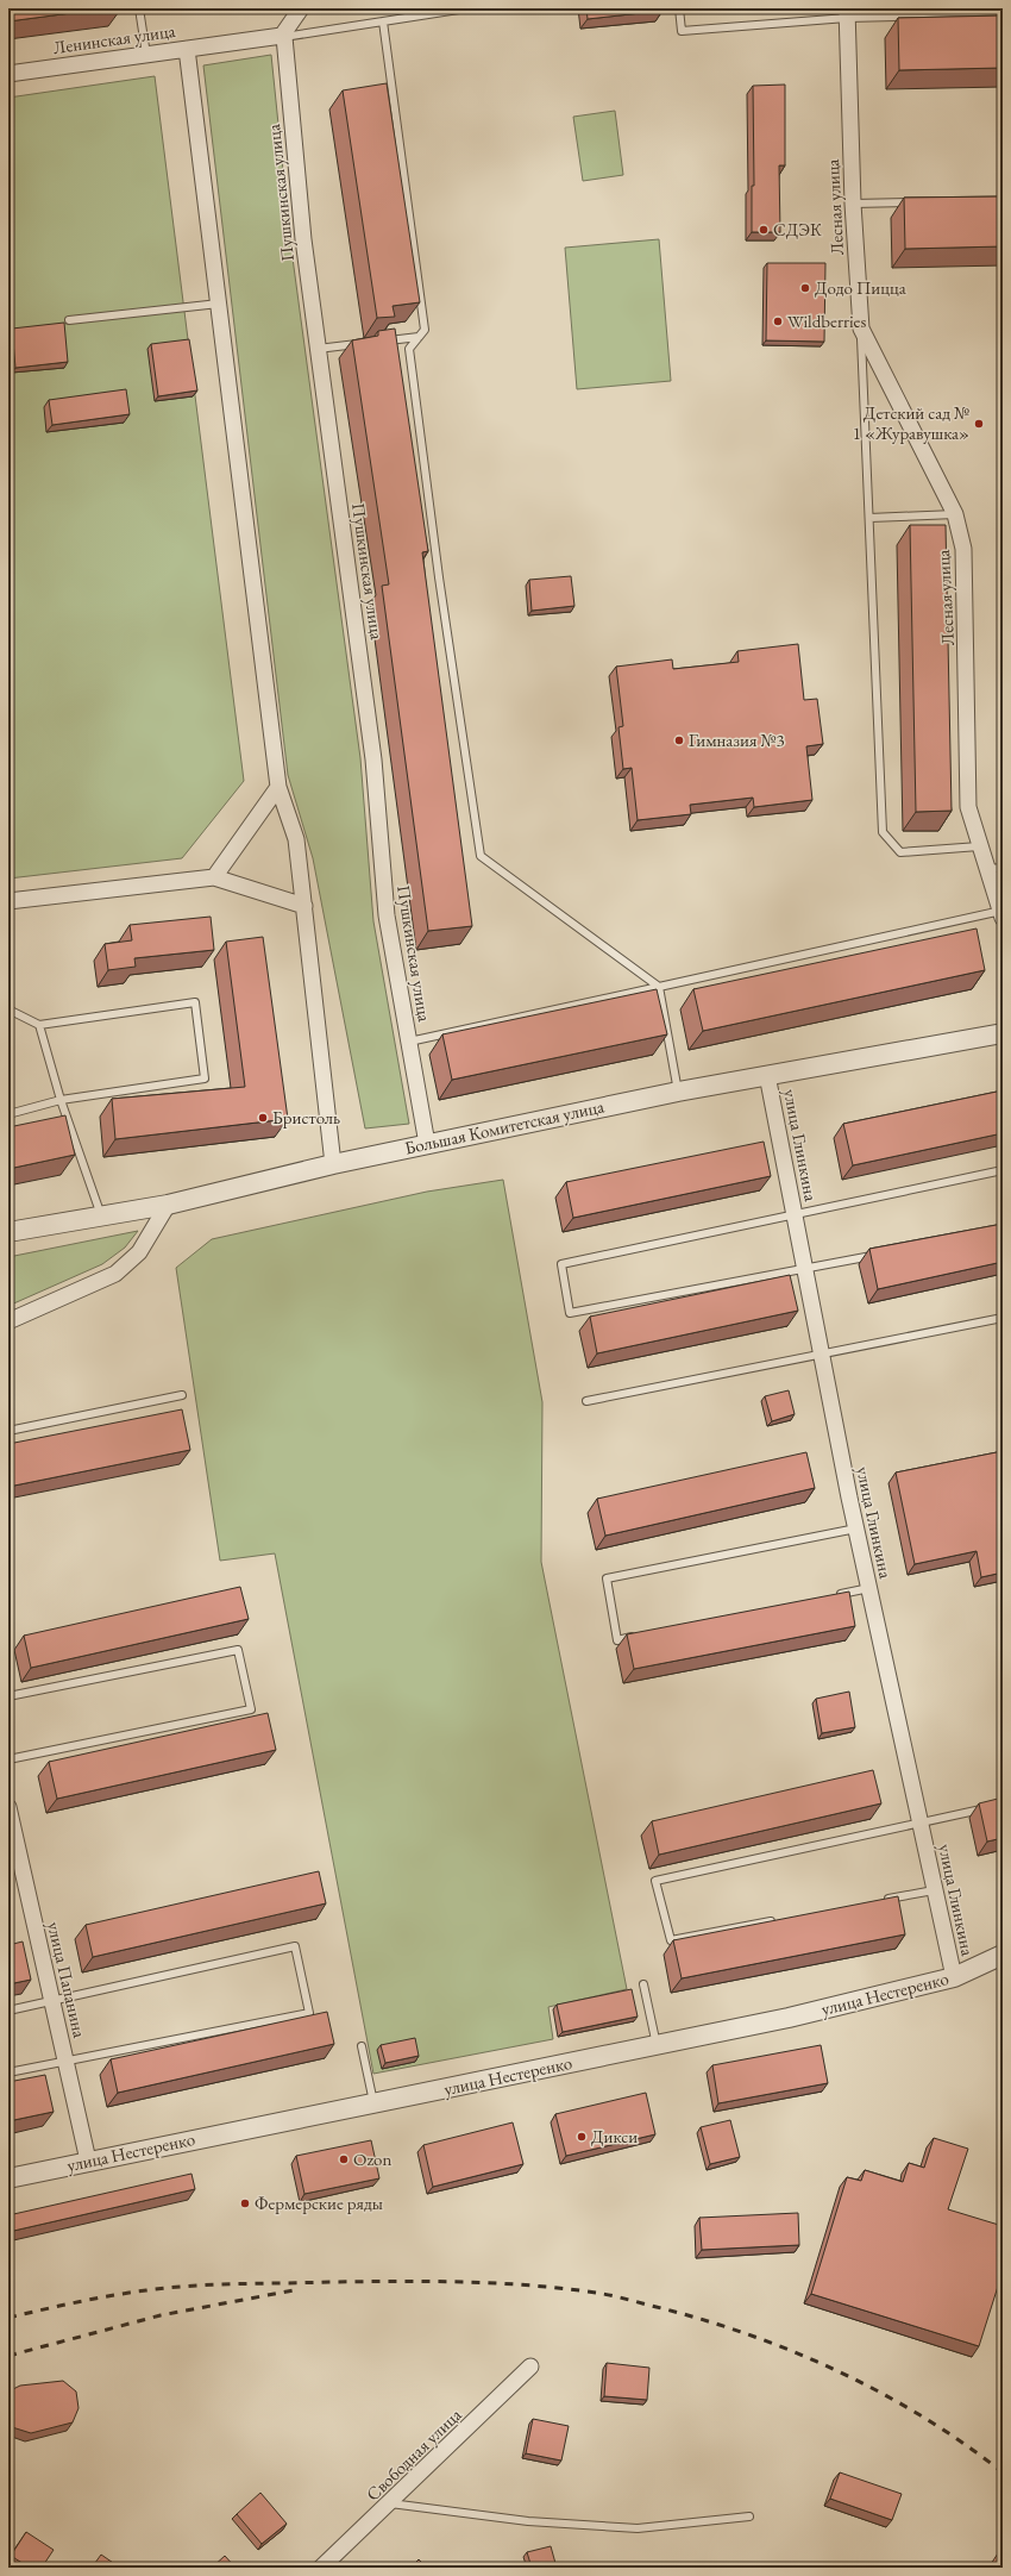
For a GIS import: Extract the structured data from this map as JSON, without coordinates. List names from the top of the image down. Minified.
{"streets":{"street":["Ленинская улица","Пушкинская улица","Лесная улица","Большая Комитетская улица","улица Глинкина","улица Папанина","улица Нестеренко","Свободная улица"]},"crossings":[["Ленинская улица","Пушкинская улица"],["Пушкинская улица","Большая Комитетская улица"],["Большая Комитетская улица","улица Глинкина"],["улица Глинкина","улица Нестеренко"],["улица Папанина","улица Нестеренко"]],"places":["СДЭК","Додо Пицца","Wildberries","Детский сад № 1 «Журавушка»","Гимназия №3","Бристоль","Дикси","Ozon","Фермерские ряды"]}
